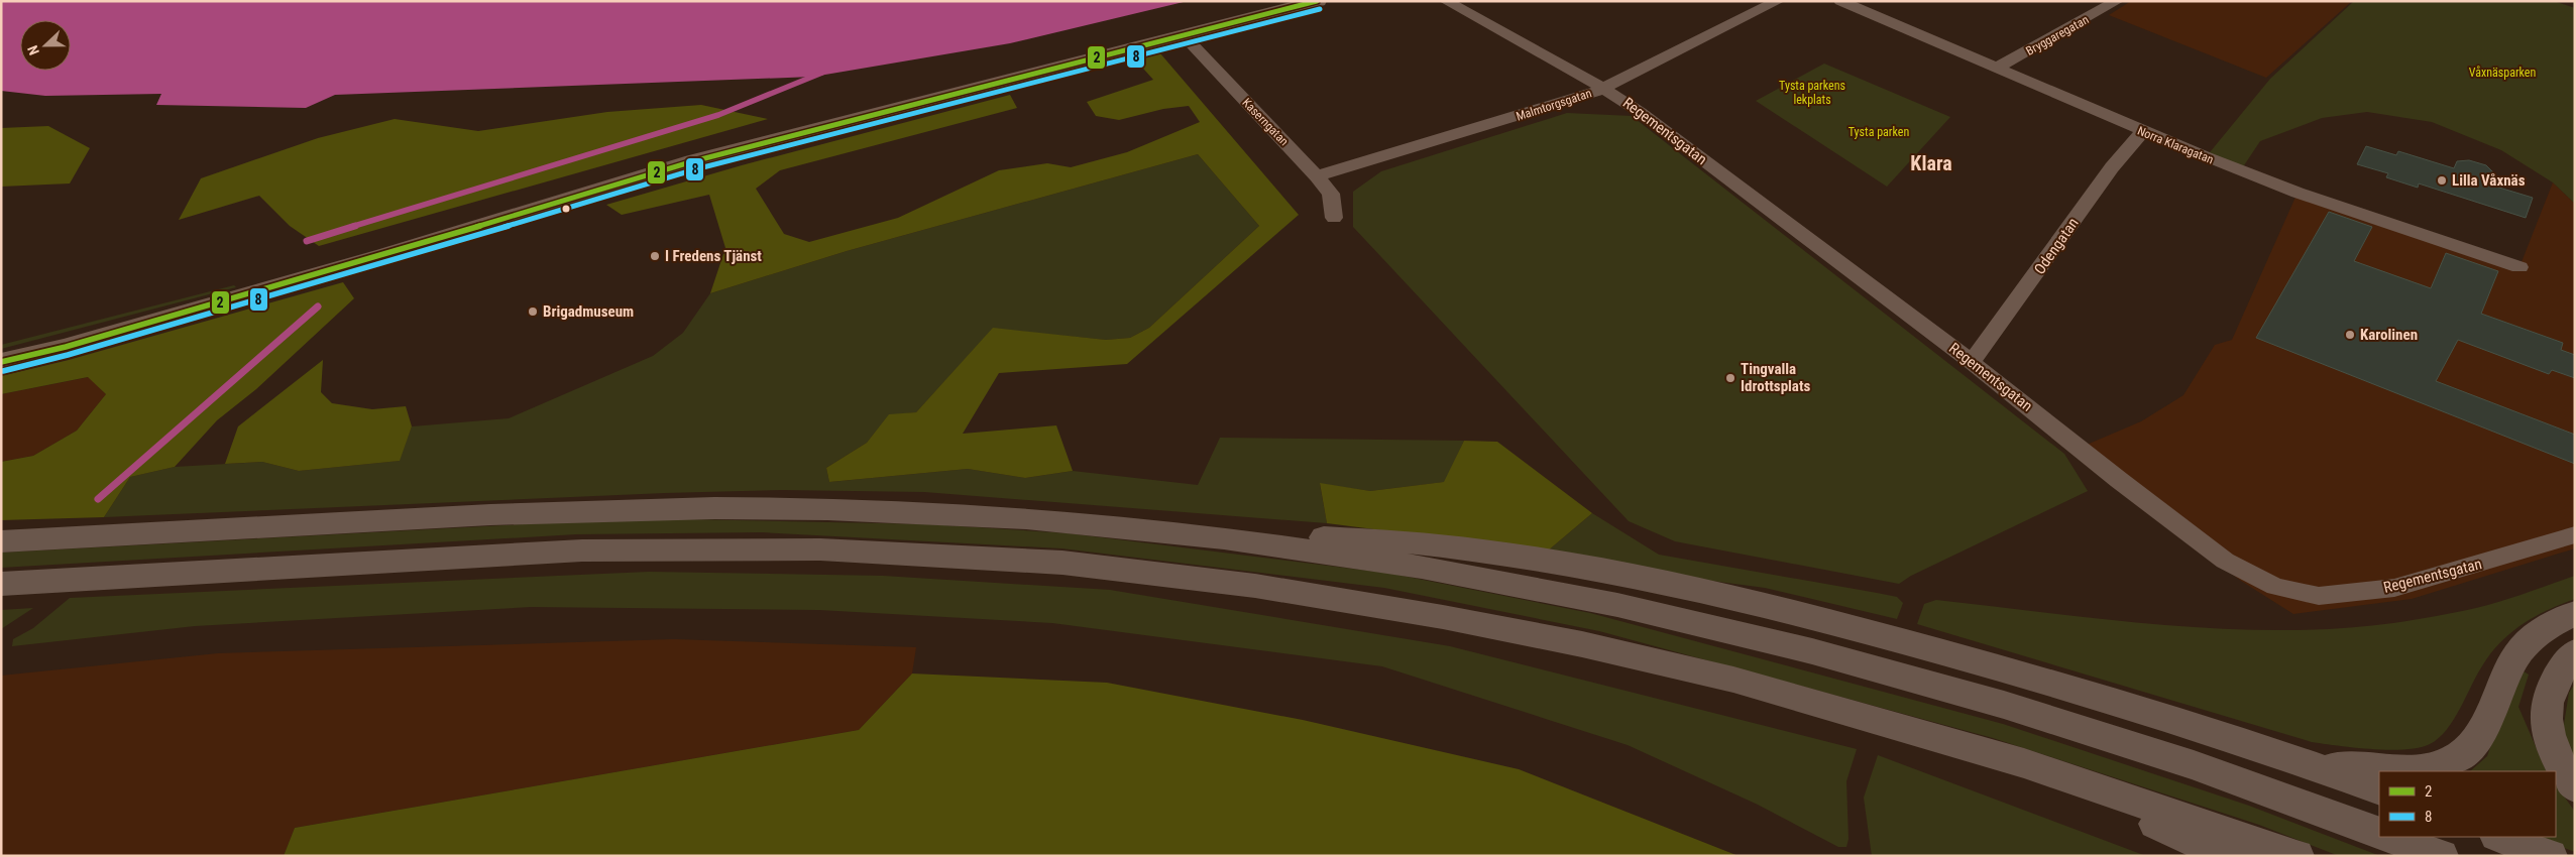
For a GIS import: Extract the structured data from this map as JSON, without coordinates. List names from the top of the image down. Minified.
{"streets":{"street":["Bryggaregatan","Malmtorgsgatan","Kaserngatan","Regementsgatan","Norra Klaragatan","Odengatan"]},"crossings":[["Bryggaregatan","Norra Klaragatan"],["Malmtorgsgatan","Kaserngatan"],["Malmtorgsgatan","Regementsgatan"],["Regementsgatan","Odengatan"],["Norra Klaragatan","Odengatan"]],"districts":["Klara"],"parks":["Våxnäsparken","Tysta parkens lekplats","Tysta parken"],"places":["Lilla Våxnäs","I Fredens Tjänst","Brigadmuseum","Karolinen","Tingvalla Idrottsplats"],"lines":["transit line 2","transit line 8"],"legend":["2","8"],"north":"left"}
